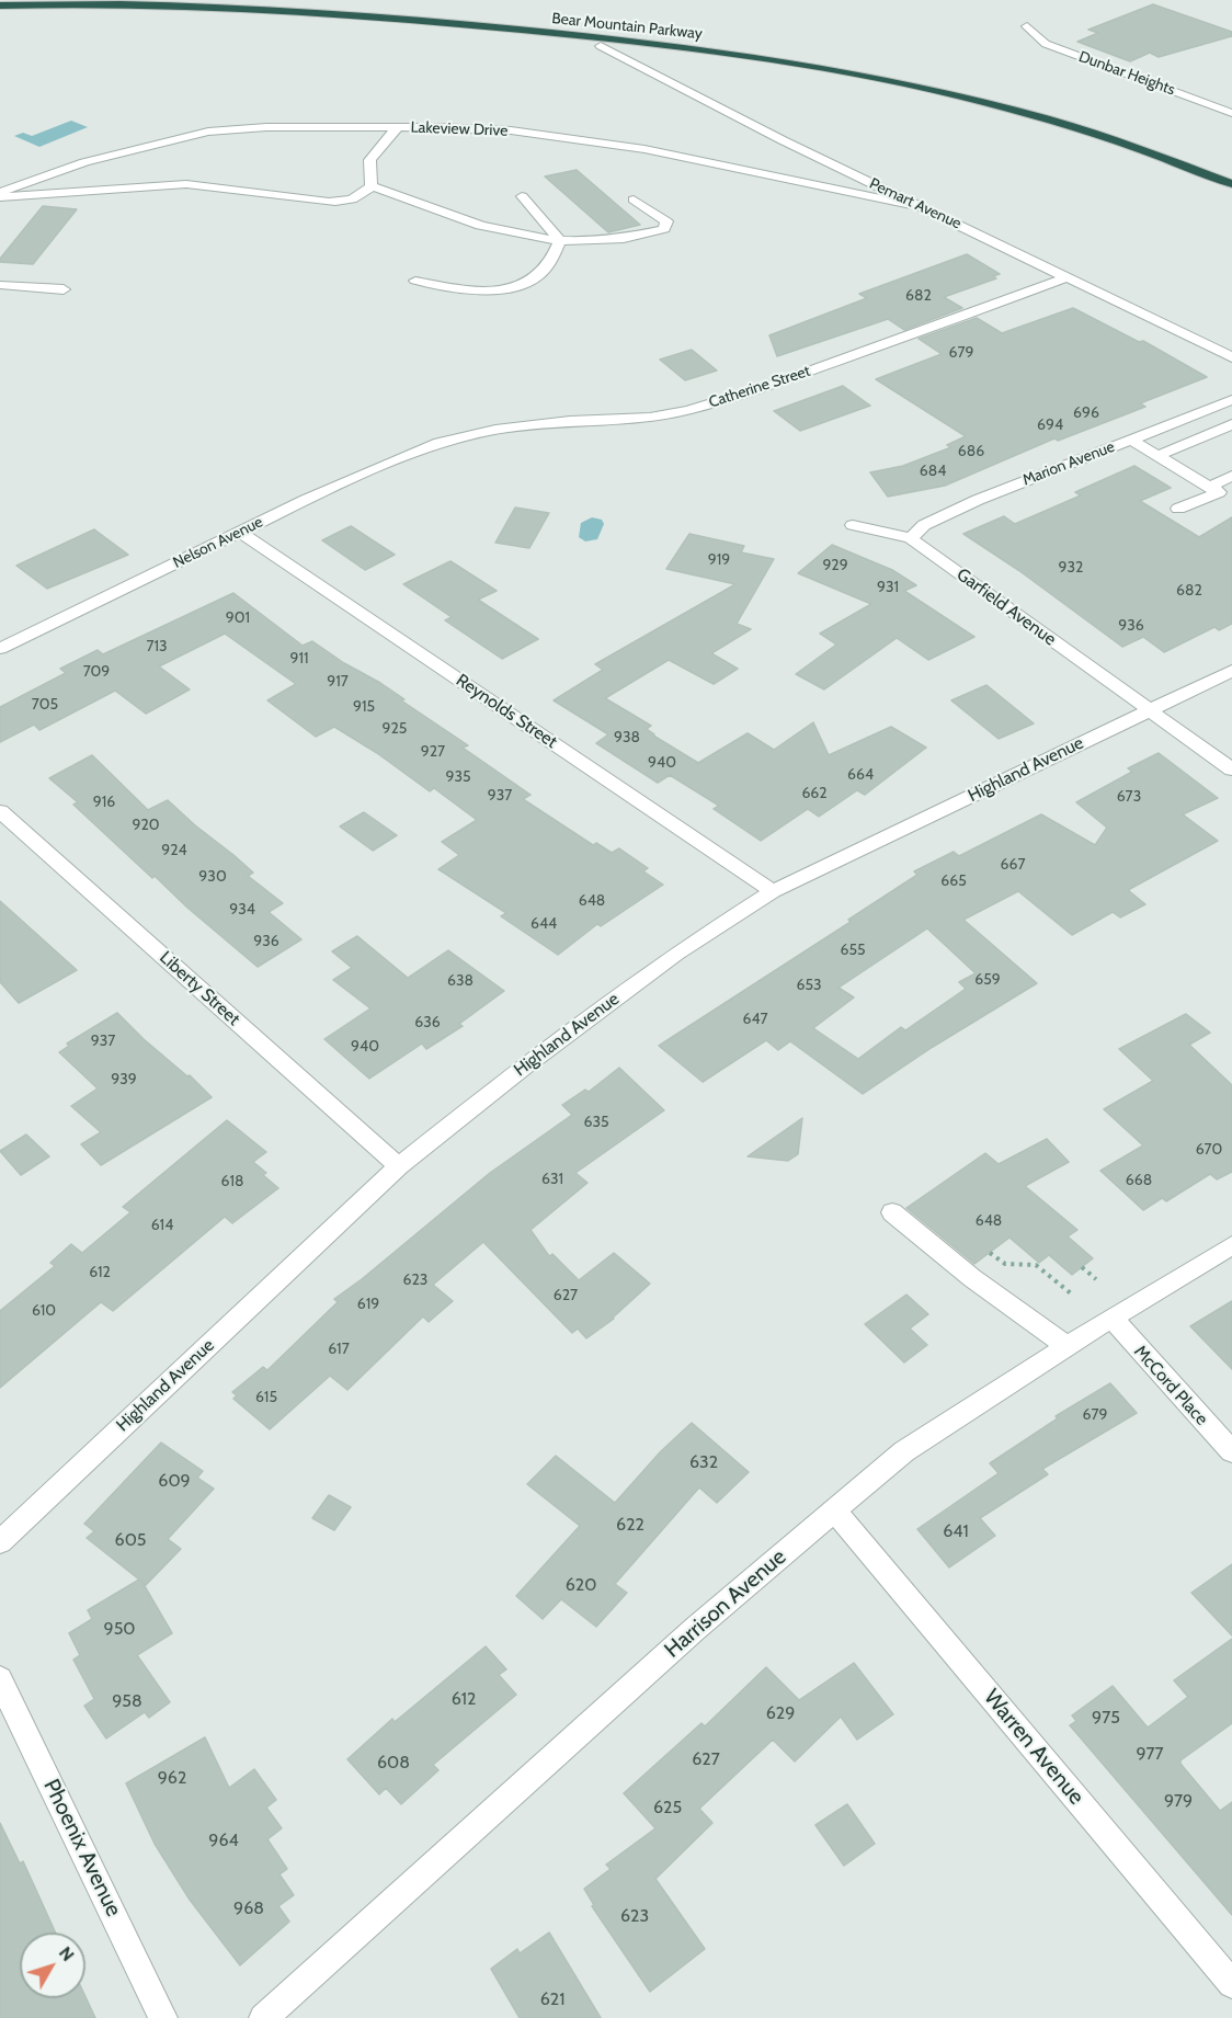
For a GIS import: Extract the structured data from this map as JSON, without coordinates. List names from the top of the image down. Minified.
{"streets":{"highway":["Bear Mountain Parkway"],"street":["Dunbar Heights","Lakeview Drive","Pemart Avenue","Catherine Street","Marion Avenue","Nelson Avenue","Garfield Avenue","Reynolds Street","Highland Avenue","Liberty Street","McCord Place","Harrison Avenue","Warren Avenue","Phoenix Avenue"]},"crossings":[["Lakeview Drive","Pemart Avenue"],["Pemart Avenue","Catherine Street"],["Catherine Street","Nelson Avenue"],["Marion Avenue","Garfield Avenue"],["Nelson Avenue","Reynolds Street"],["Garfield Avenue","Highland Avenue"],["Reynolds Street","Highland Avenue"],["Highland Avenue","Liberty Street"],["McCord Place","Harrison Avenue"],["Harrison Avenue","Warren Avenue"]],"house_numbers":["682","679","696","694","686","684","919","929","932","931","682","901","936","713","911","709","917","705","915","925","938","927","940","664","935","662","937","673","916","920","924","667","930","665","648","934","644","936","655","659","638","653","647","636","937","940","939","635","670","631","668","618","648","614","612","623","627","619","610","617","615","679","632","609","622","641","605","620","950","612","958","629","975","977","627","608","962","979","625","964","968","623","621"],"north":"top right"}
